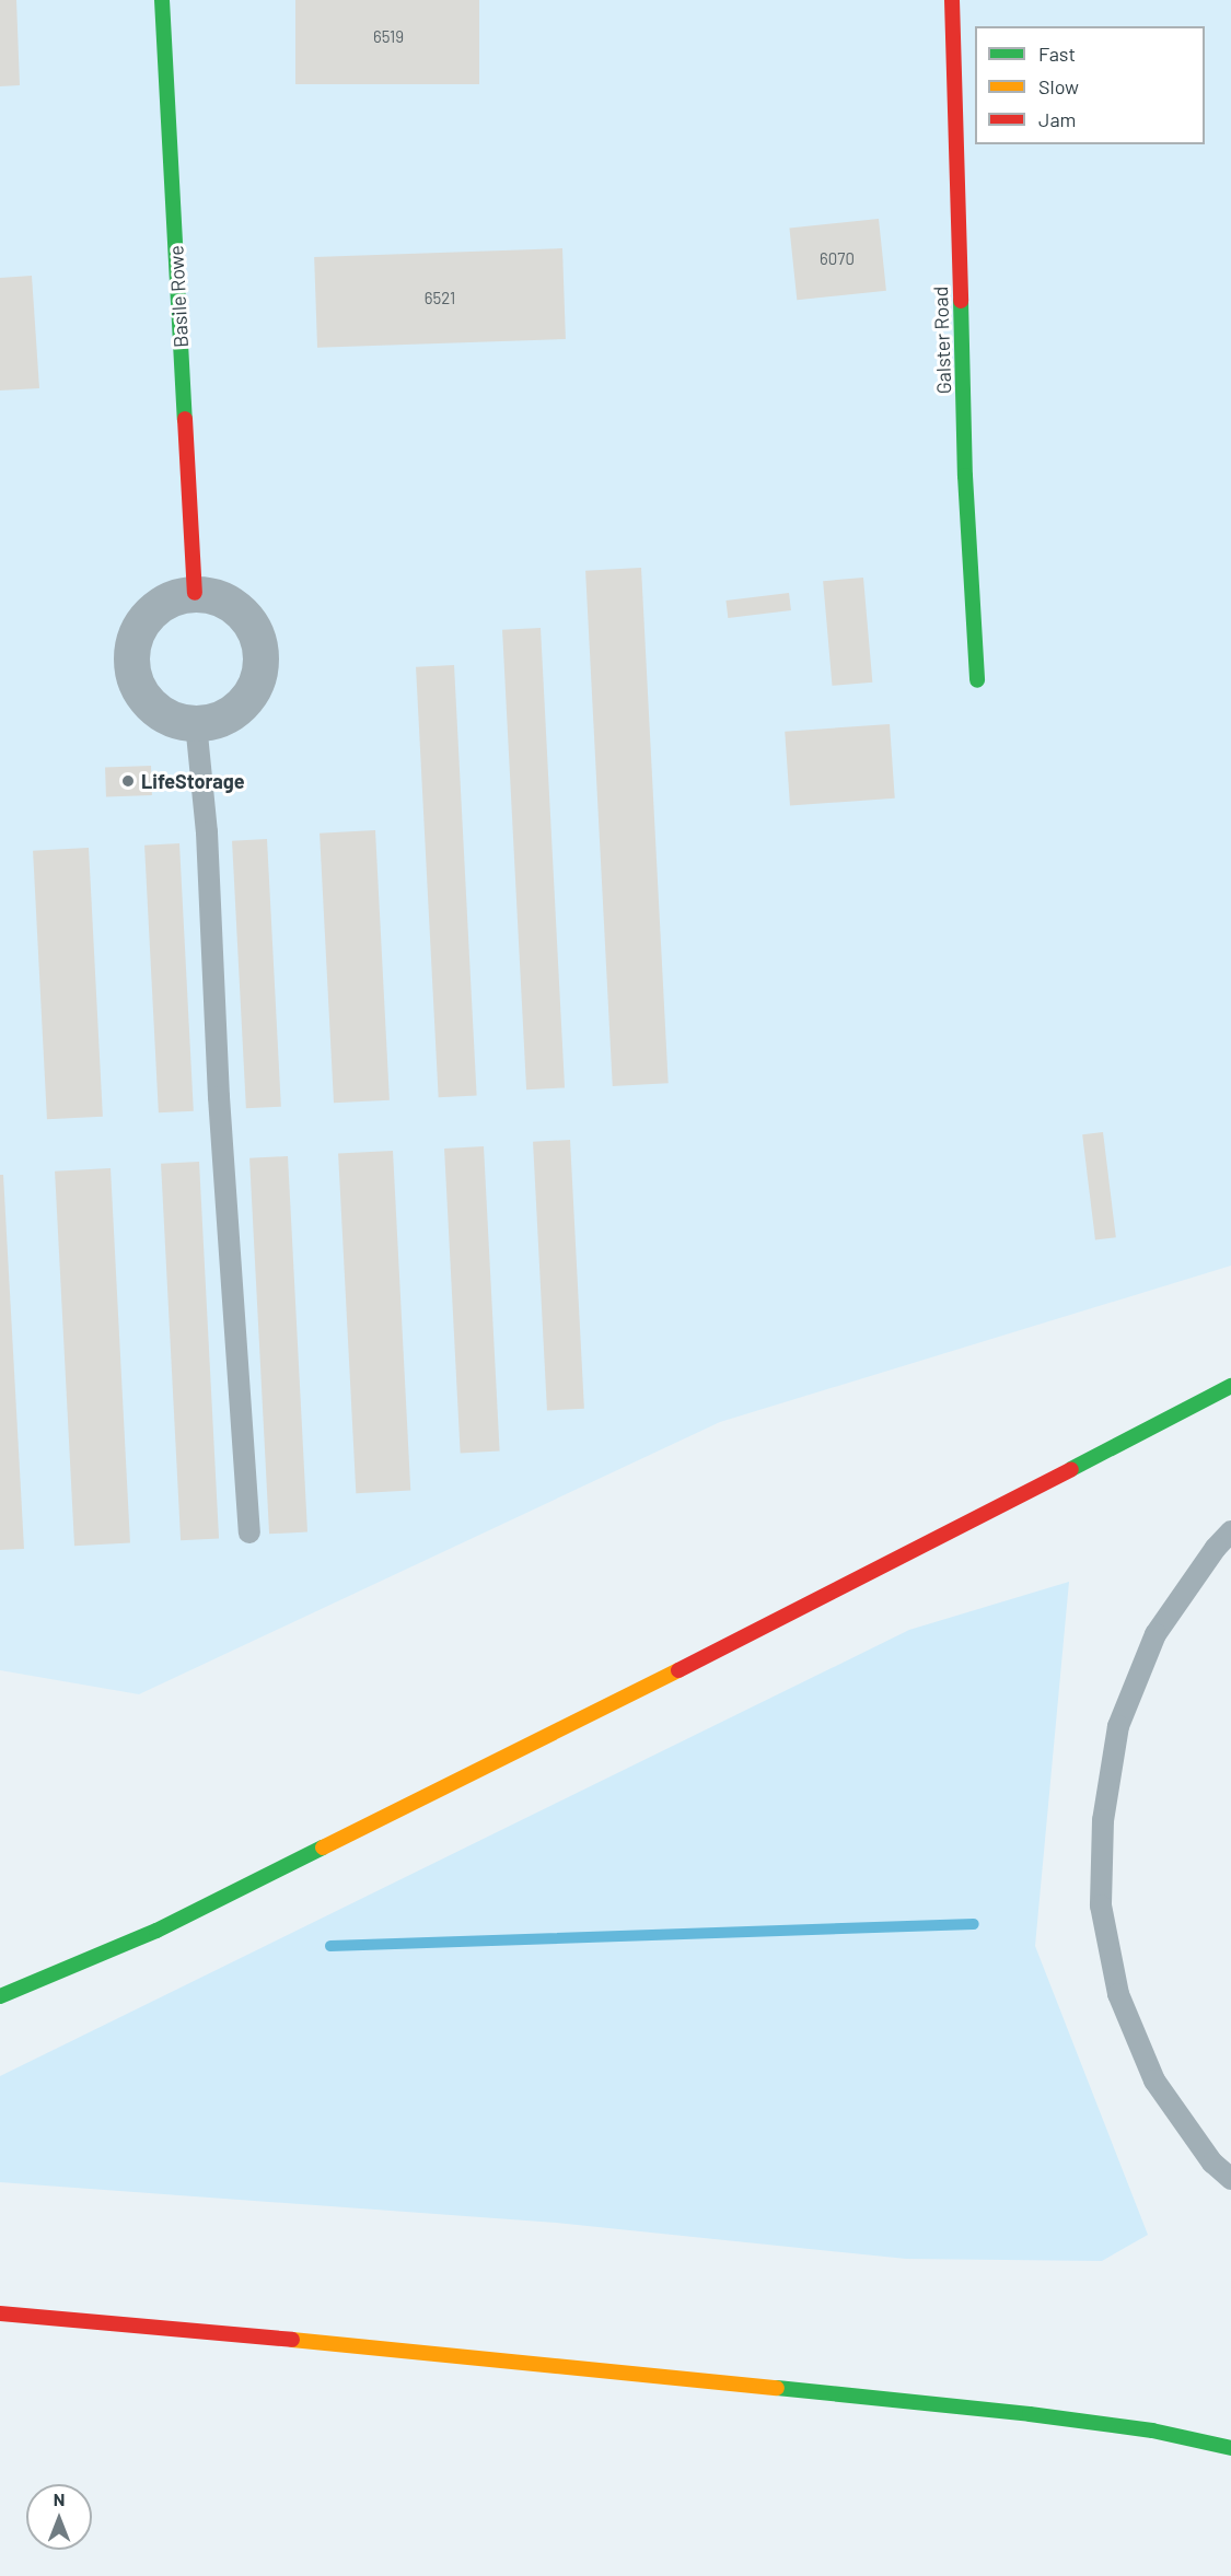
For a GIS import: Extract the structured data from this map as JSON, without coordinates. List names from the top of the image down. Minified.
{"streets":{"main road":["Basile Rowe","Galster Road"]},"places":["LifeStorage"],"house_numbers":["6519","6070","6521"],"legend":["Fast","Slow","Jam"],"north":"top"}
